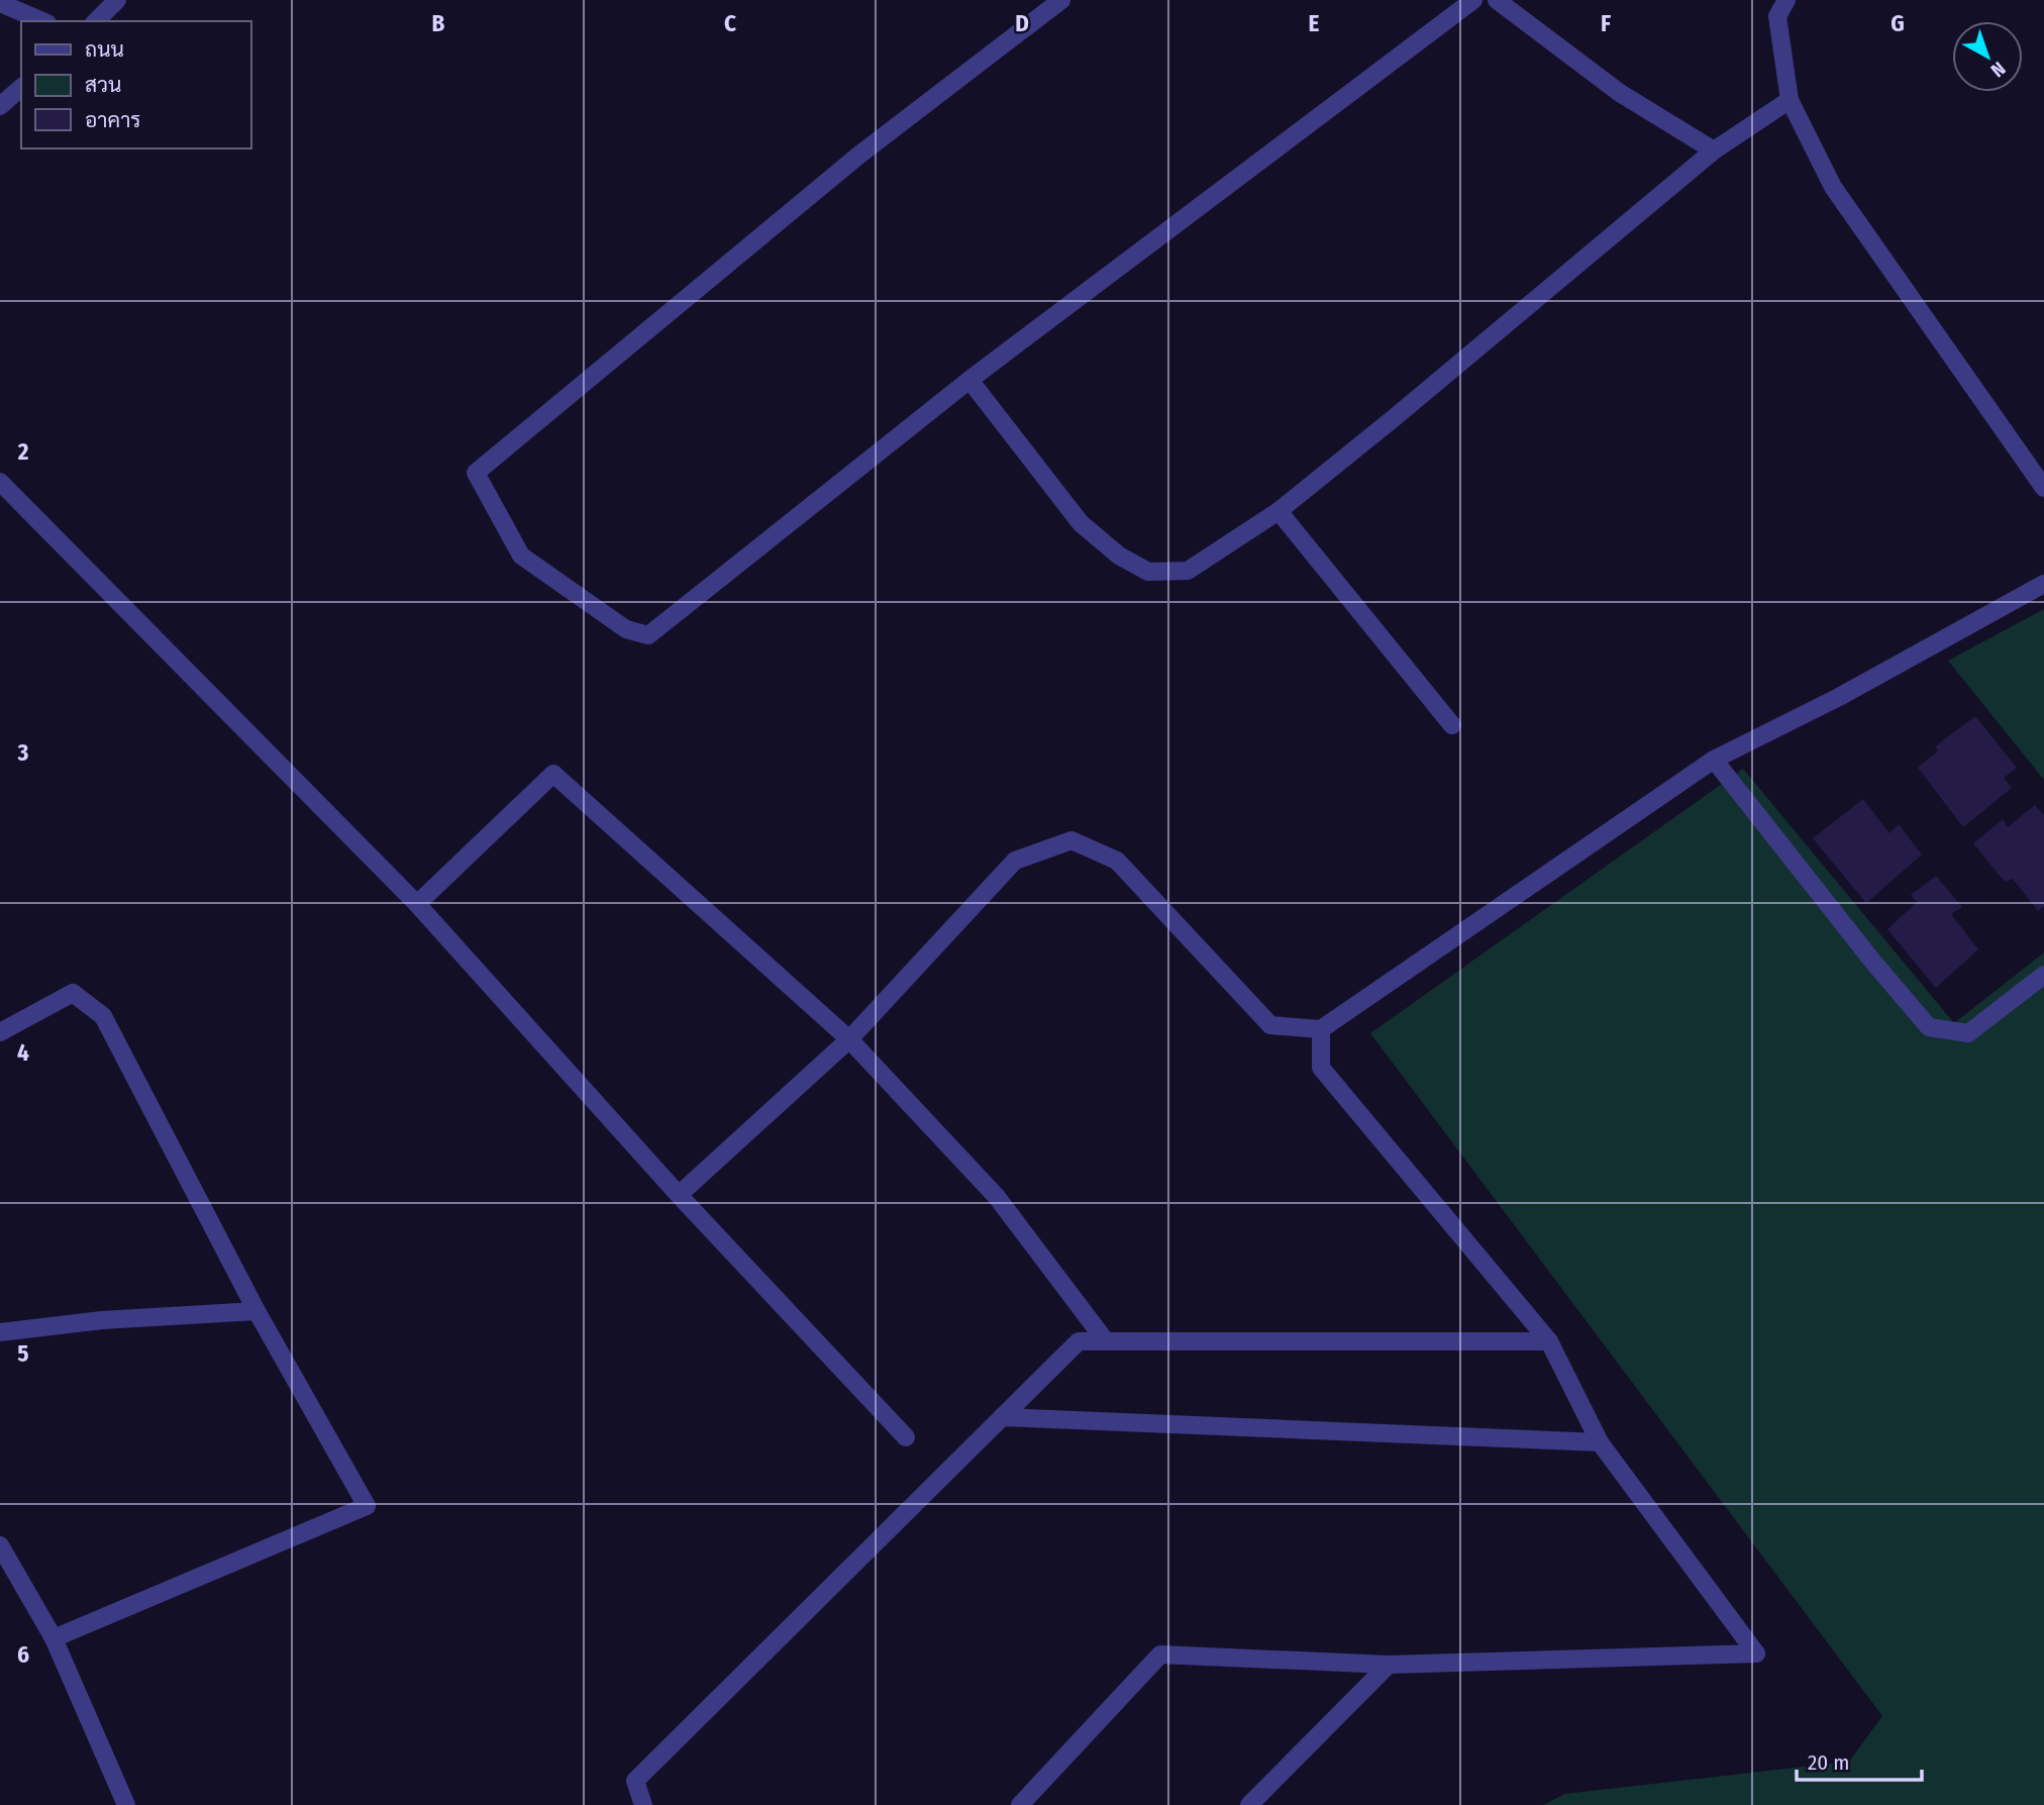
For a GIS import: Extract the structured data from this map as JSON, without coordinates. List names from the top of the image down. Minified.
{"legend":["ถนน","สวน","อาคาร"],"scale_bar":"20 m","north":"bottom right","grid":{"columns":["B","C","D","E","F","G"],"rows":["2","3","4","5","6"]}}
